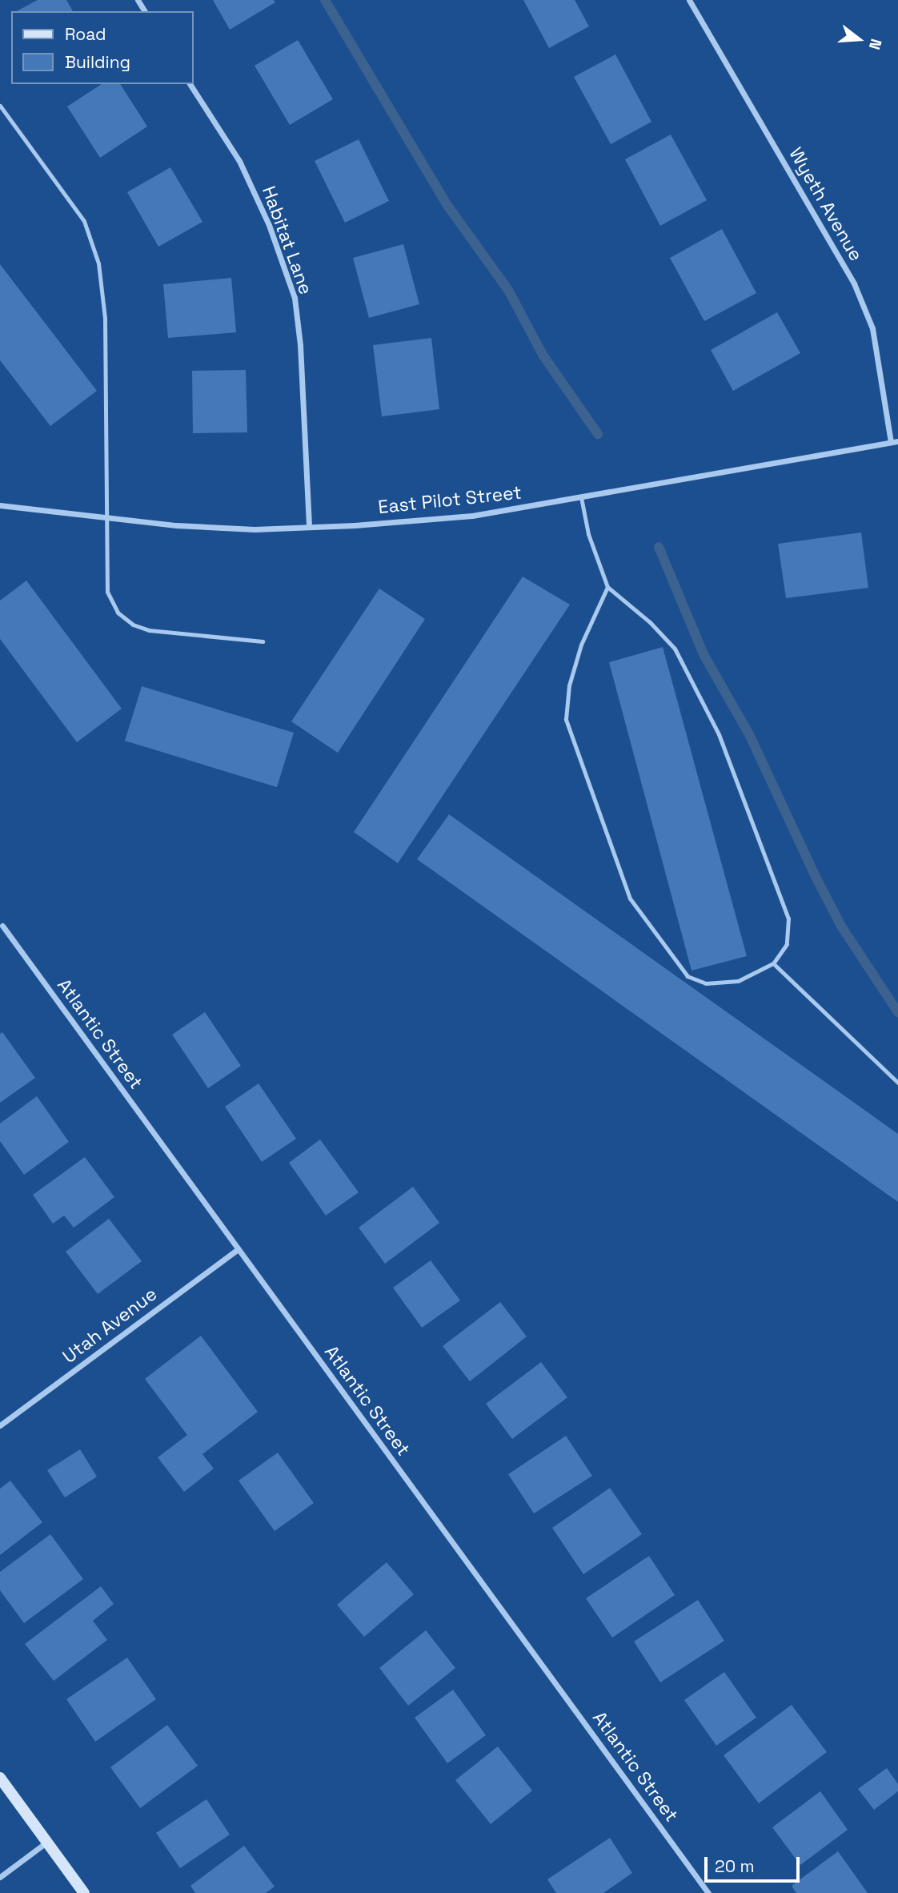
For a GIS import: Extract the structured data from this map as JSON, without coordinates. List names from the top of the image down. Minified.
{"streets":{"street":["Wyeth Avenue","Habitat Lane","East Pilot Street","Atlantic Street","Utah Avenue"]},"crossings":[["Wyeth Avenue","East Pilot Street"],["Habitat Lane","East Pilot Street"],["Atlantic Street","Utah Avenue"]],"legend":["Road","Building"],"scale_bar":"20 m","north":"right"}
